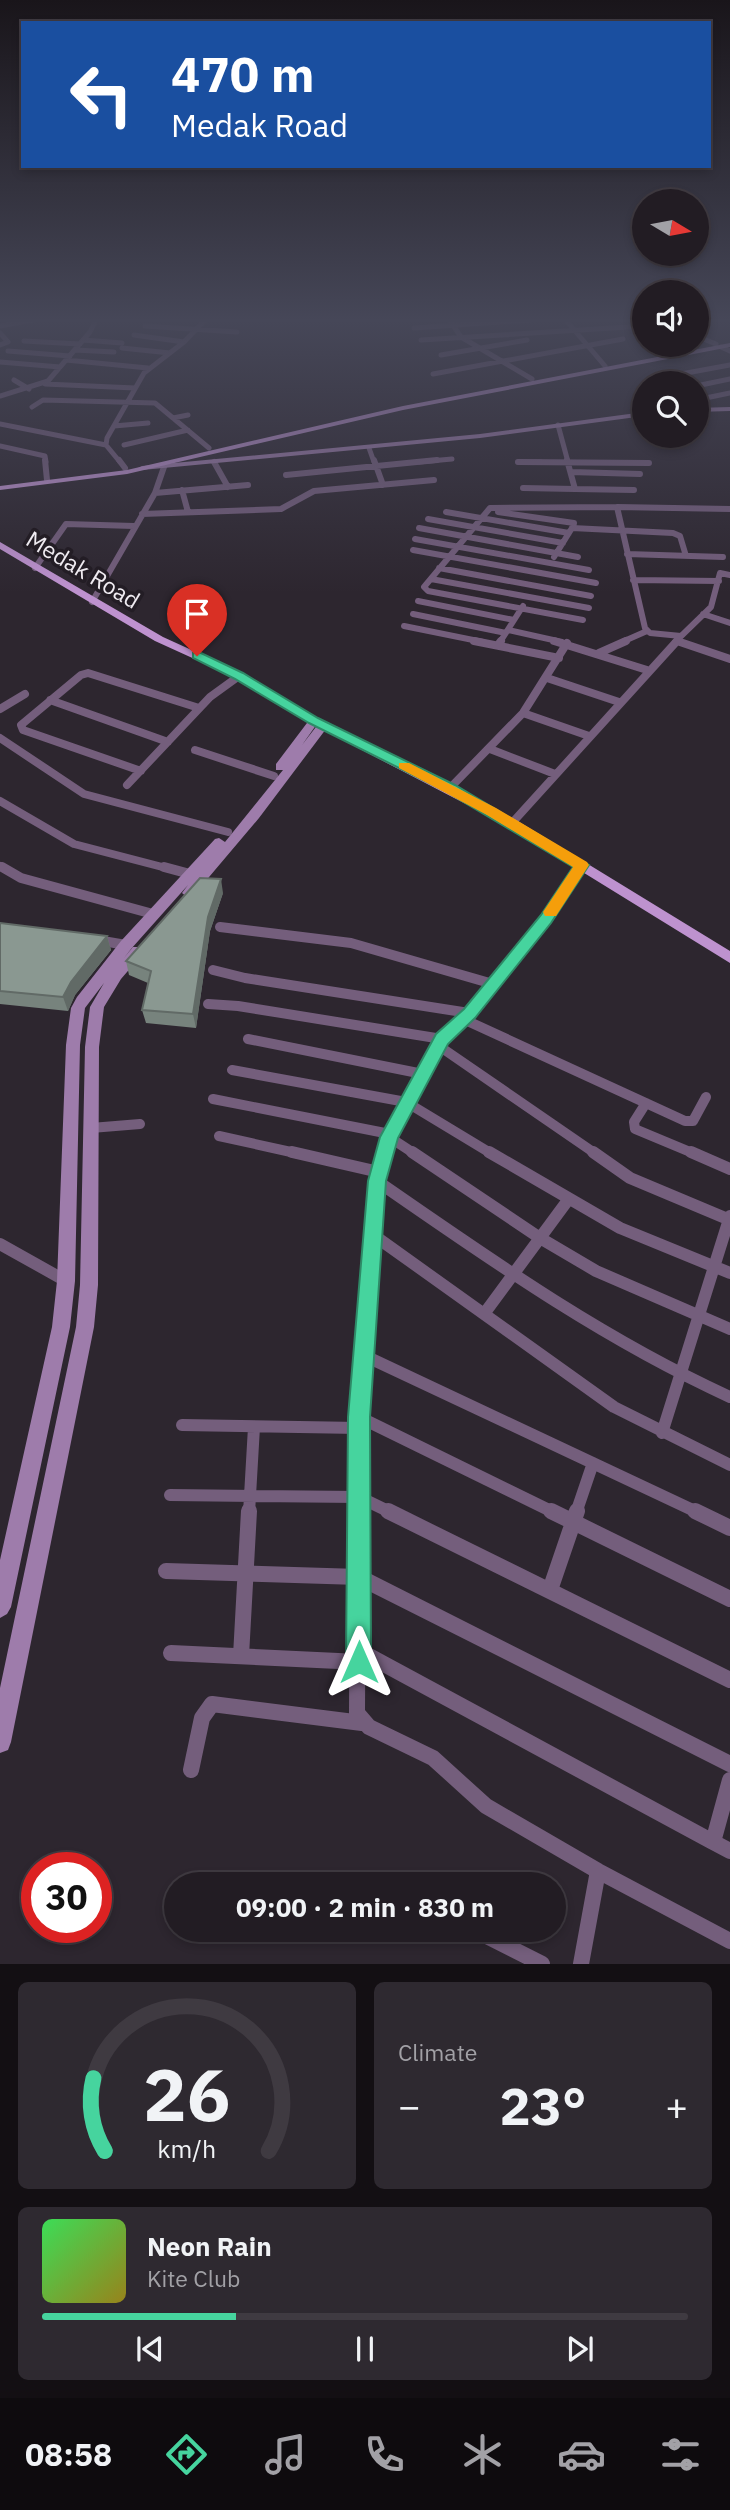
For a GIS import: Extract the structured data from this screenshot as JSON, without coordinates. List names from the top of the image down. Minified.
{"streets":{"main road":["Medak Road"]},"north":"right","page":{"turn":["470 m","Medak Road"],"limit":"30","trip":"09:00 · 2 min · 830 m","tile":"Climate","heat":["−","23°","+"],"song":["Neon Rain","Kite Club"],"tabs":"08:58","gauge":["26","km/h"]}}
